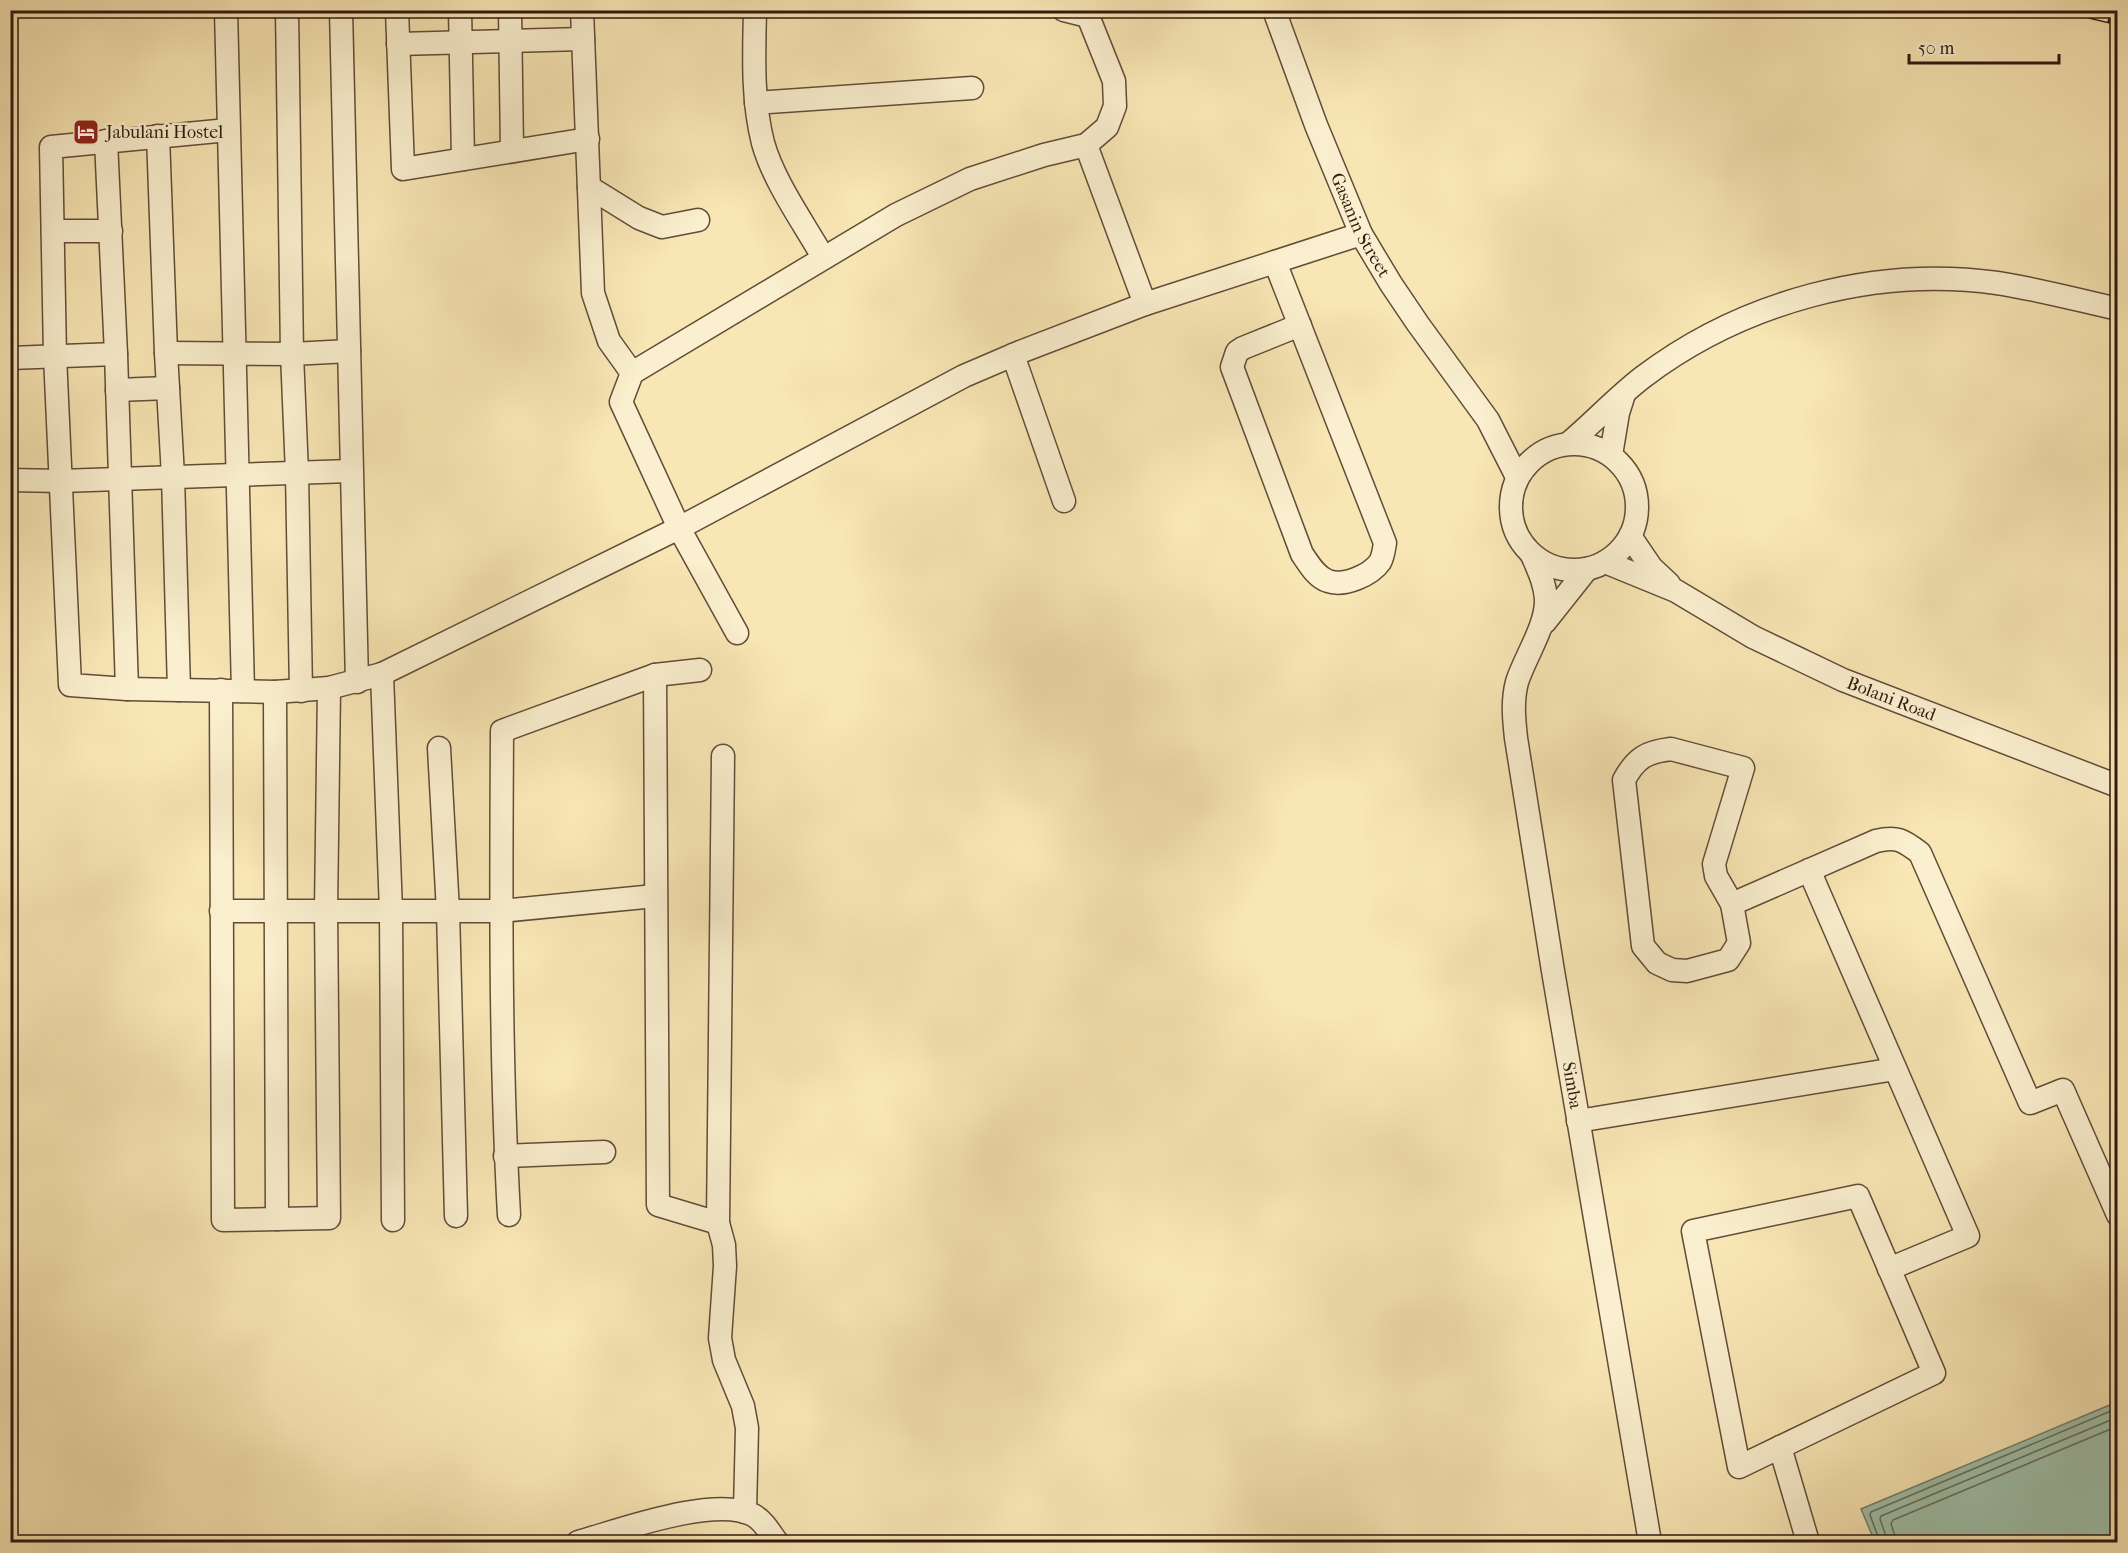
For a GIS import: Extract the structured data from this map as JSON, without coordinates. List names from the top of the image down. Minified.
{"streets":{"street":["Gasanin Street","Bolani Road","Simba"]},"crossings":[["Gasanin Street","Bolani Road"]],"places":{"hotel":["Jabulani Hostel"]},"scale_bar":"50 m"}
